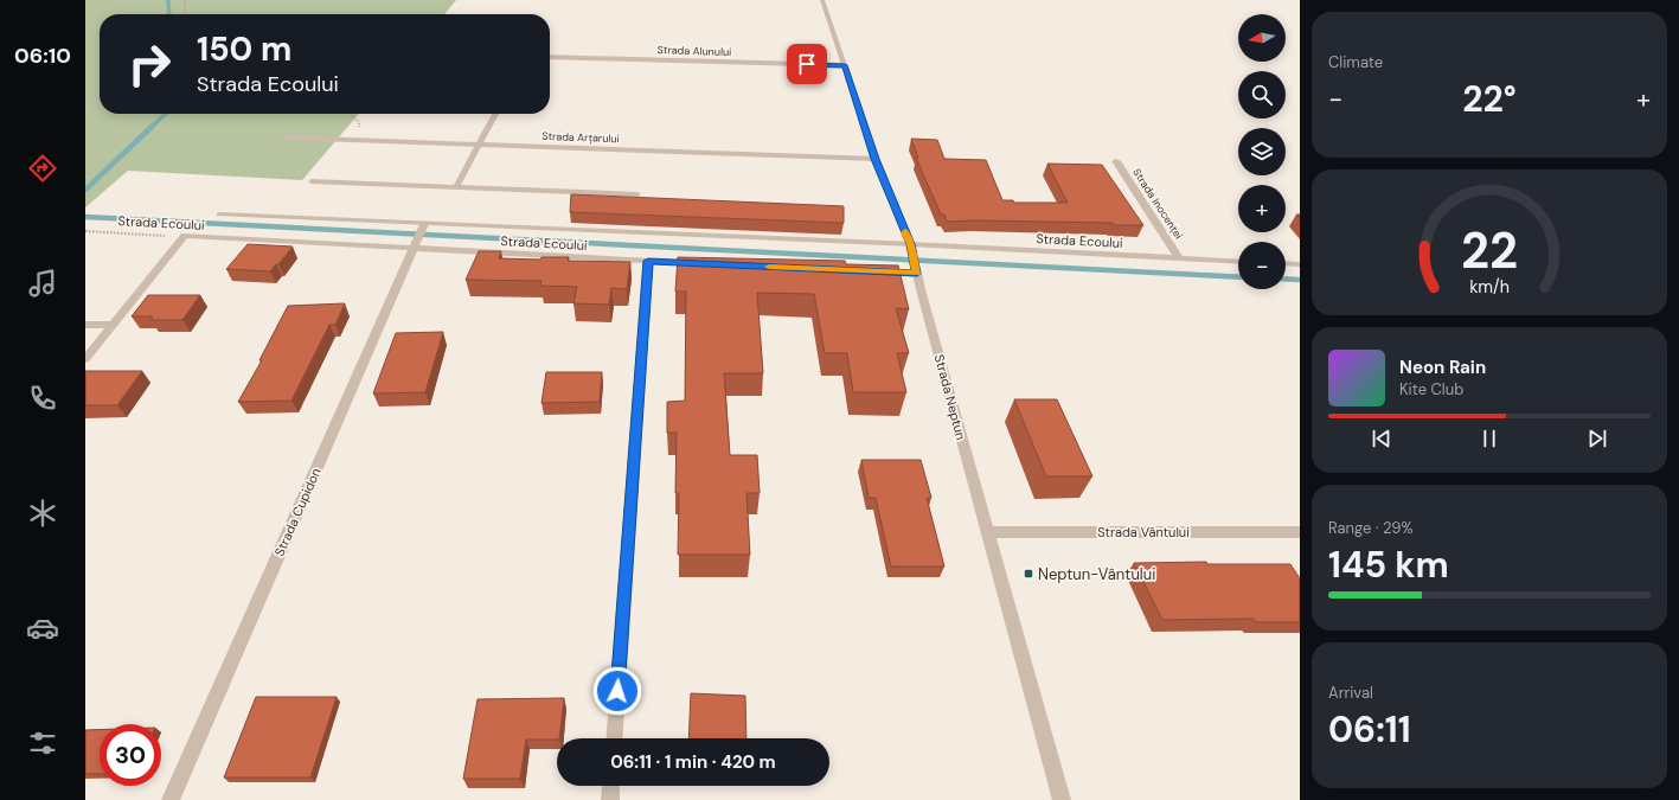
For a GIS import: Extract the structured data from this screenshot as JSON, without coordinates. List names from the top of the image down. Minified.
{"streets":{"street":["Strada Alunului","Strada Arțarului","Strada Inocenței","Strada Ecoului","Strada Neptun","Strada Cupidon","Strada Vântului"]},"crossings":[["Strada Alunului","Strada Neptun"],["Strada Arțarului","Strada Neptun"],["Strada Inocenței","Strada Ecoului"],["Strada Ecoului","Strada Neptun"],["Strada Ecoului","Strada Cupidon"],["Strada Neptun","Strada Vântului"]],"places":{"transit":["Neptun-Vântului"]},"north":"left","page":{"tabs":"06:10","tile":["Climate",["Range · 29%","145 km"],["Arrival","06:11"]],"map_buttons":["+","−"],"turn":["150 m","Strada Ecoului"],"heat":["−","22°","+"],"song":["Neon Rain","Kite Club"],"limit":"30","trip":"06:11 · 1 min · 420 m","gauge":["22","km/h"]}}
